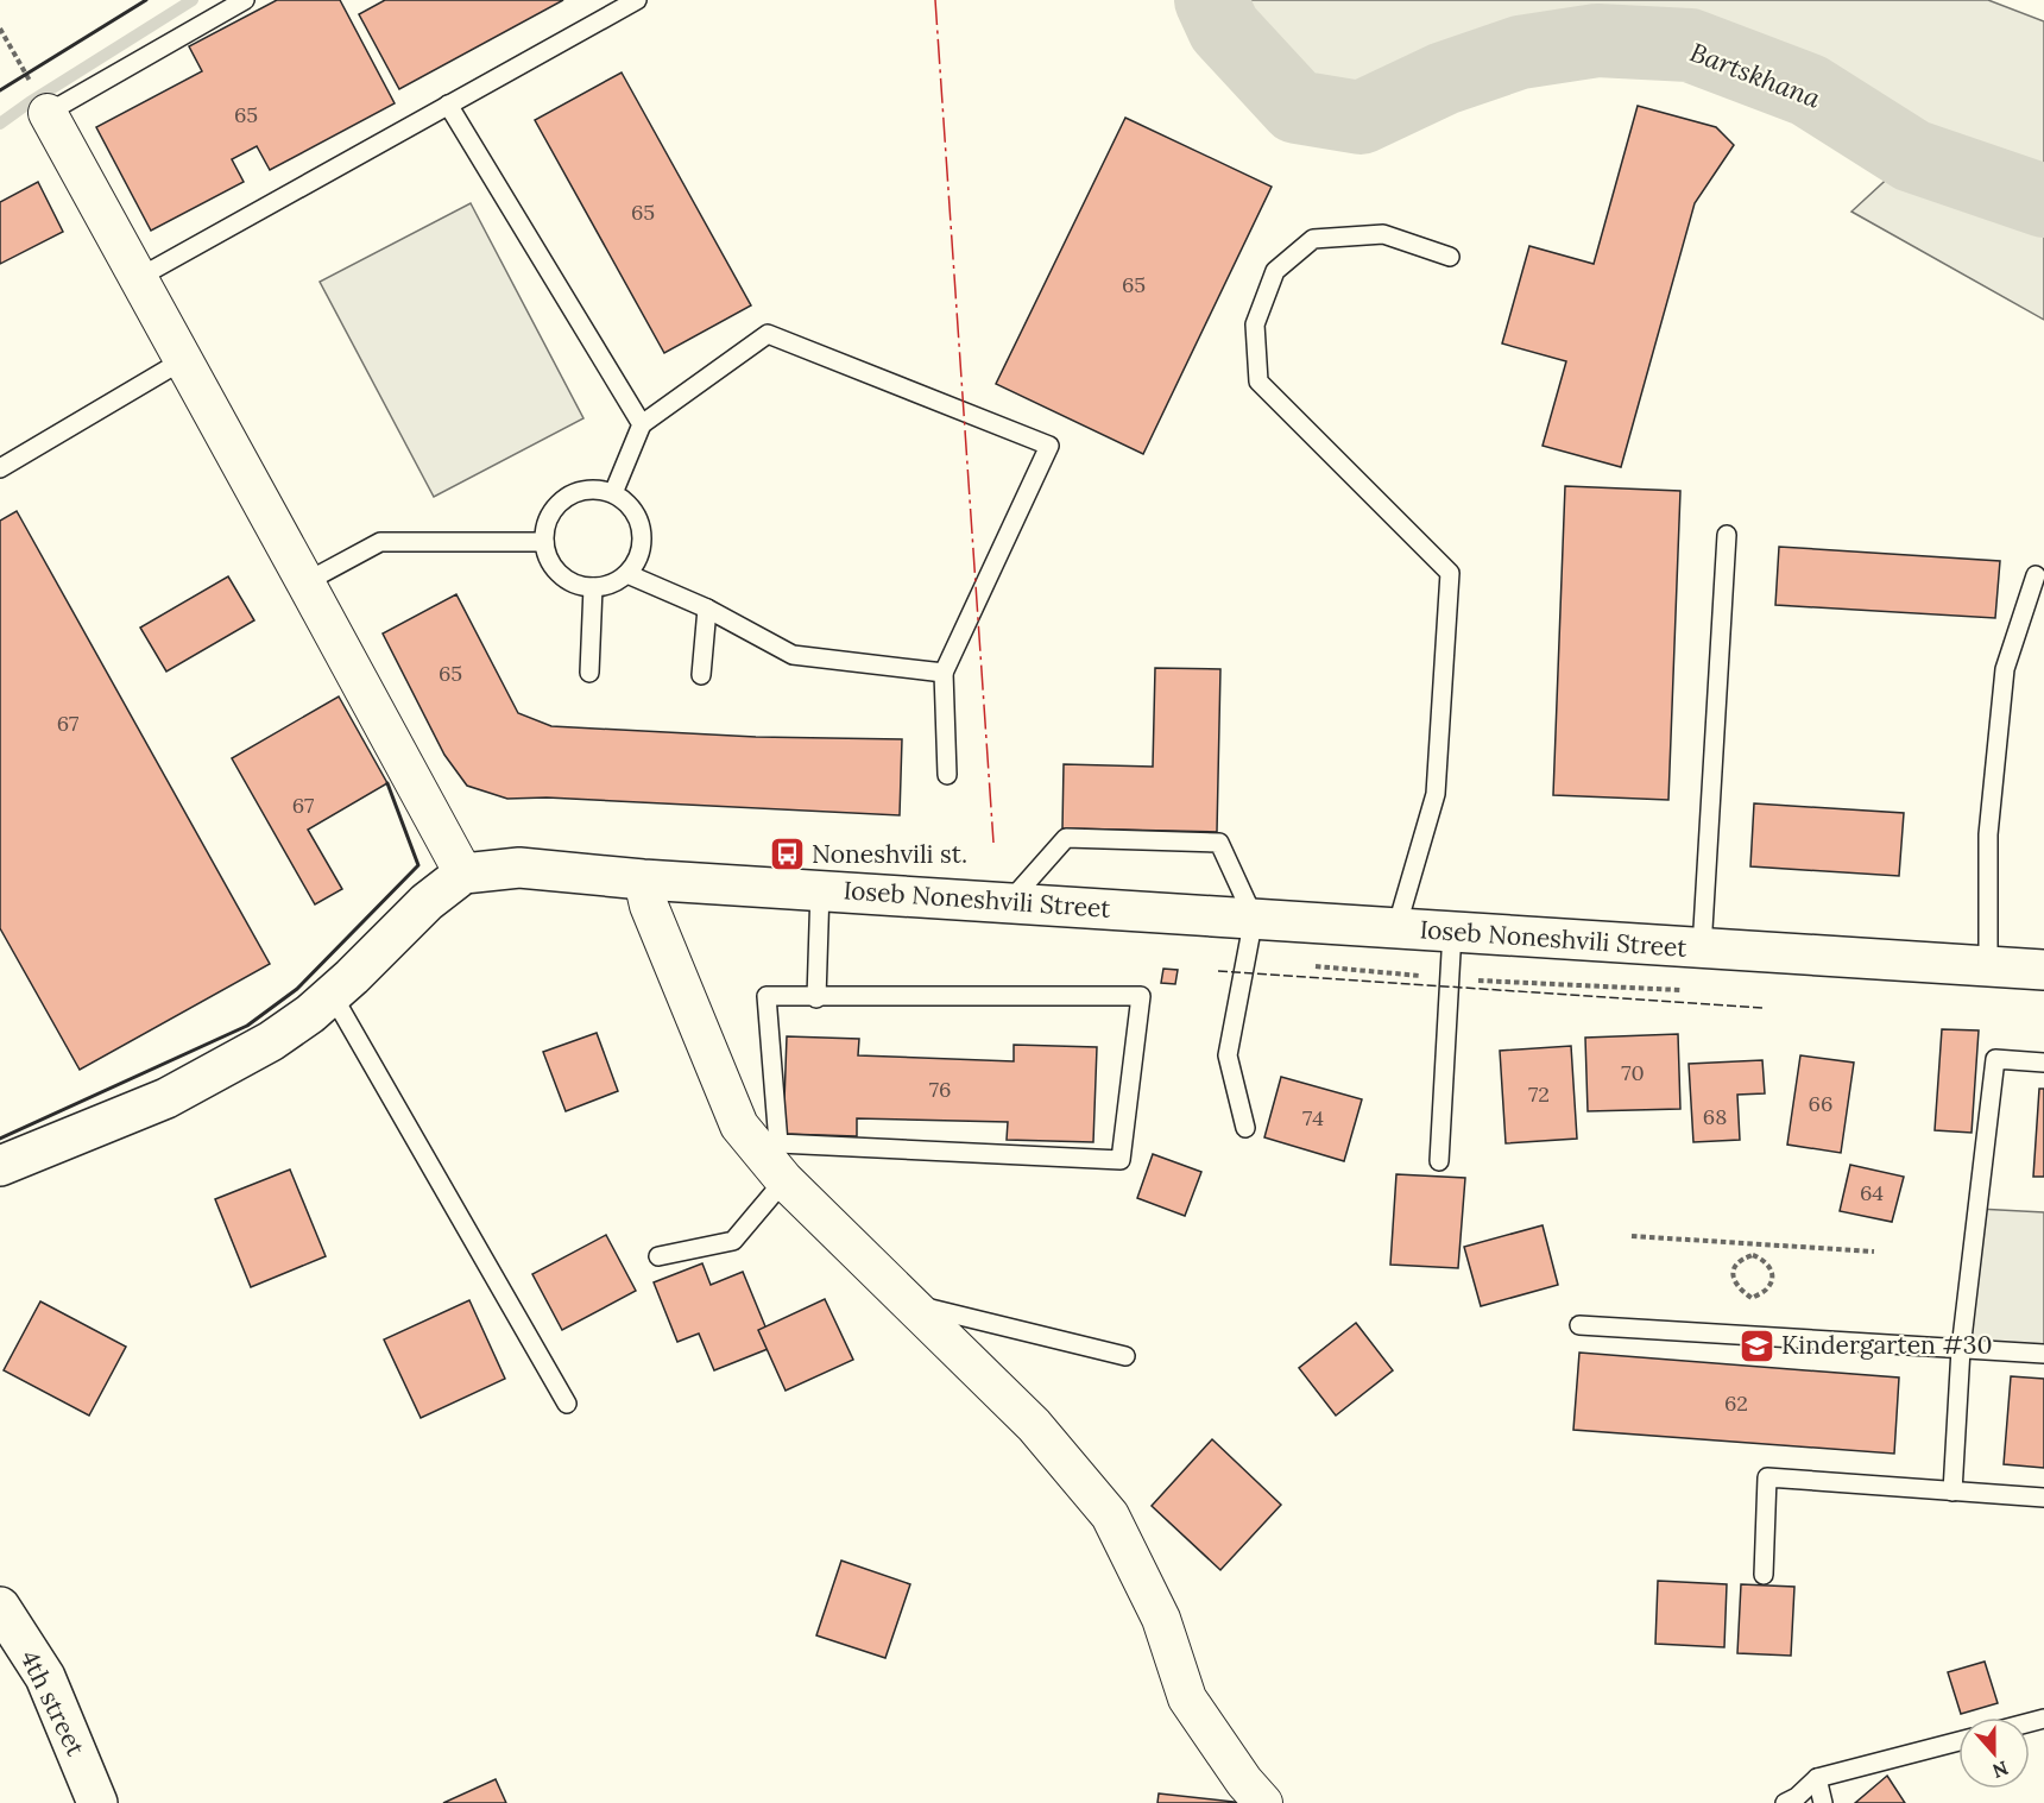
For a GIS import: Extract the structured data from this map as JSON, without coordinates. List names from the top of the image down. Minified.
{"streets":{"street":["Ioseb Noneshvili Street","4th street"]},"water":["Bartskhana"],"places":{"bus stop":["Noneshvili st."],"school or university":["Kindergarten #30"]},"house_numbers":["65","65","65","65","67","67","70","76","72","66","68","74","64","62"],"north":"bottom"}
